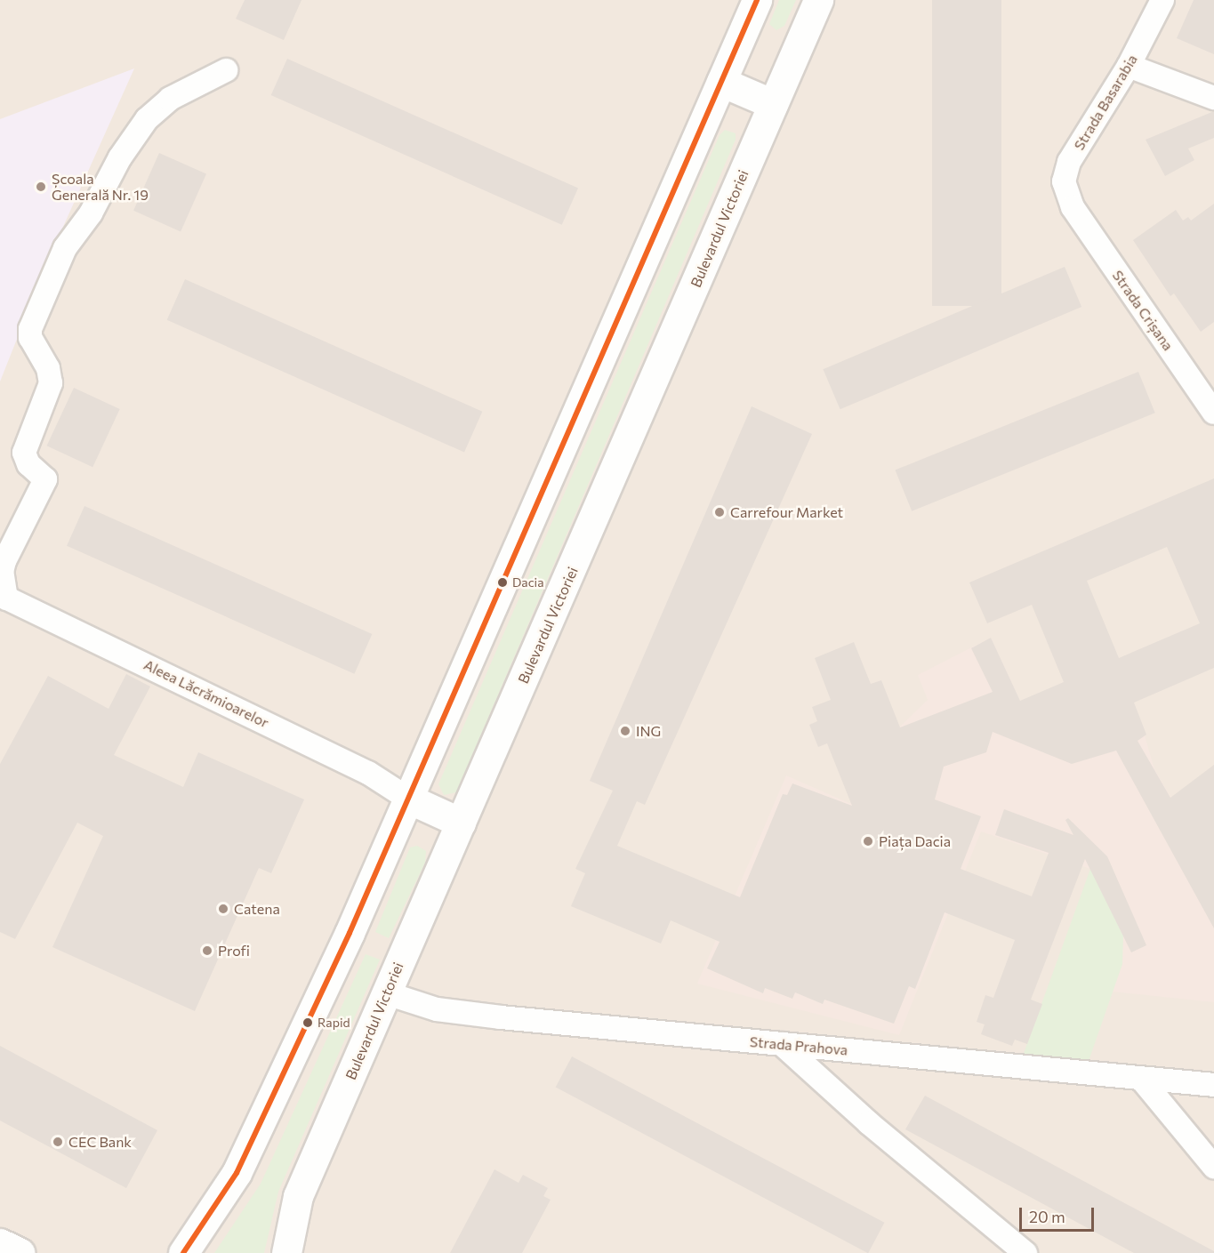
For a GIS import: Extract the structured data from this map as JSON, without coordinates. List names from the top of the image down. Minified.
{"streets":{"main road":["Bulevardul Victoriei"],"street":["Strada Basarabia","Strada Crișana","Aleea Lăcrămioarelor","Strada Prahova"]},"crossings":[["Strada Basarabia","Strada Crișana"],["Bulevardul Victoriei","Strada Prahova"]],"places":["Școala Generală Nr. 19","Carrefour Market","Dacia","ING","Piața Dacia","Catena","Profi","Rapid","CEC Bank"],"scale_bar":"20 m"}
